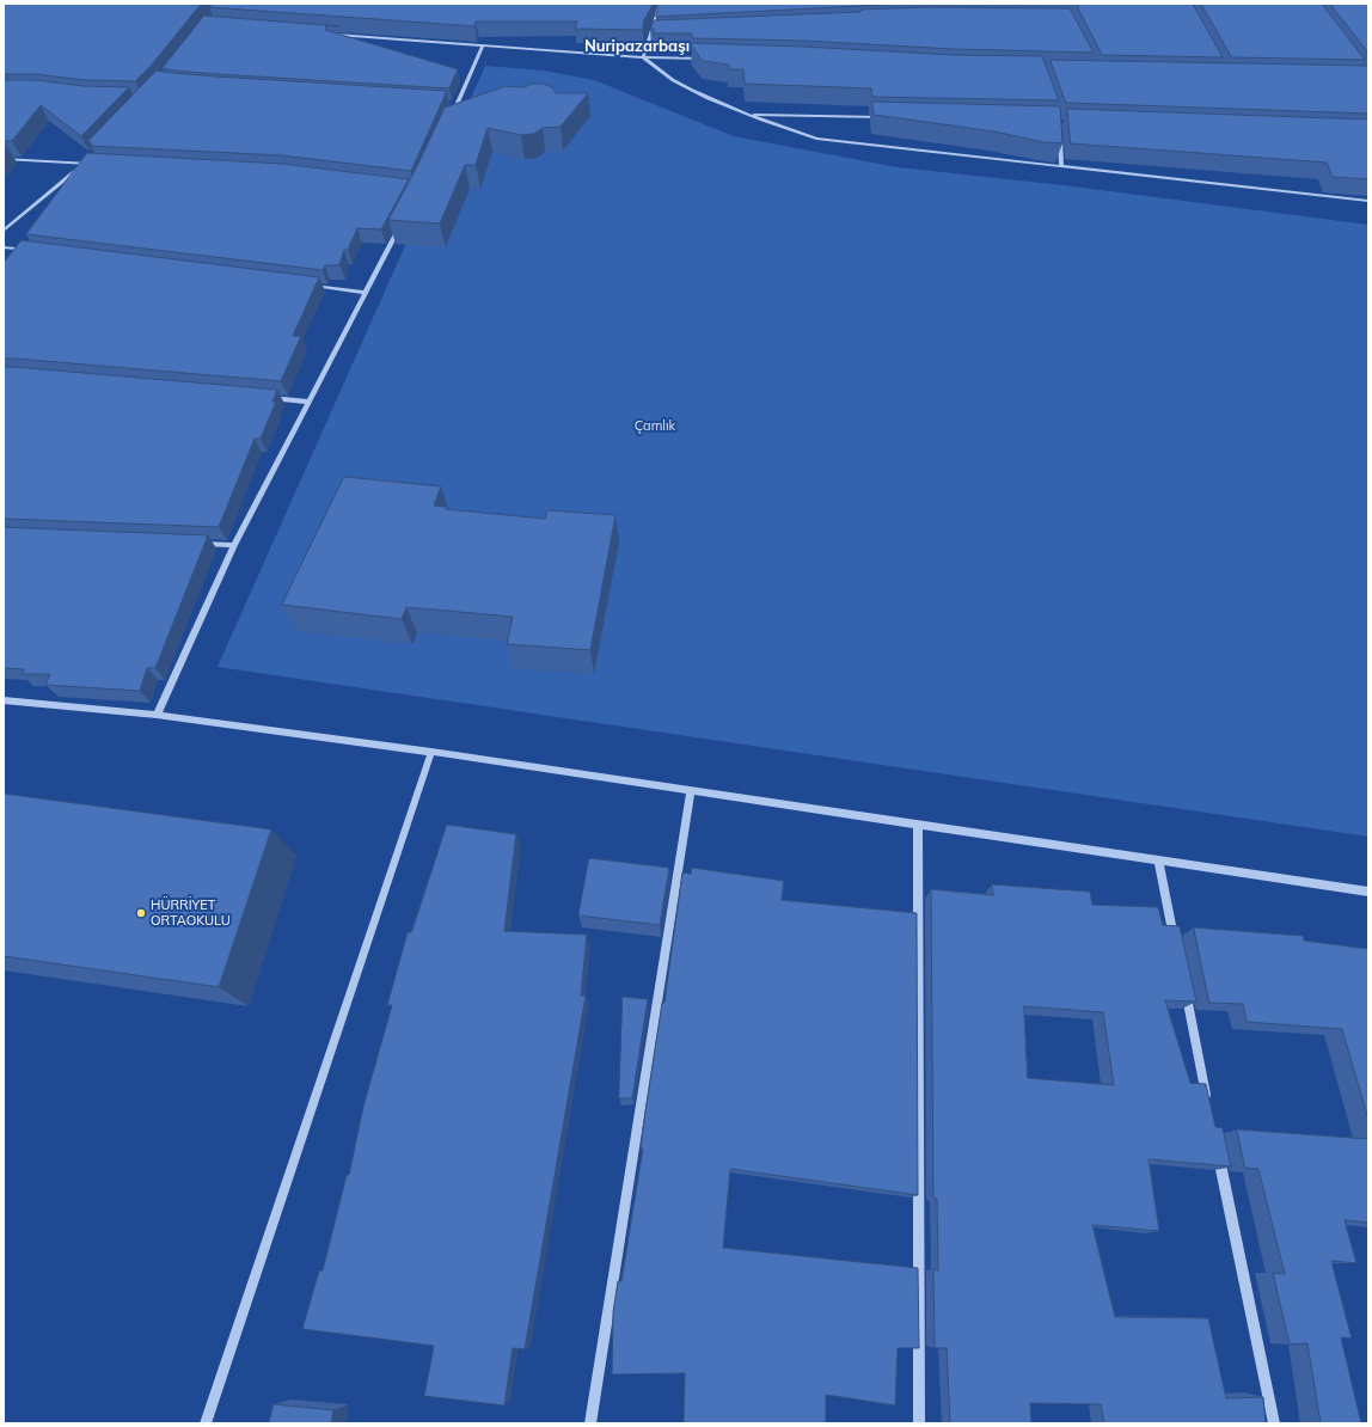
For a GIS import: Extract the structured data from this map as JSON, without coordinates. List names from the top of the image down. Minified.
{"districts":["Nuripazarbaşı"],"parks":["Çamlık"],"places":["HÜRRİYET ORTAOKULU"]}
